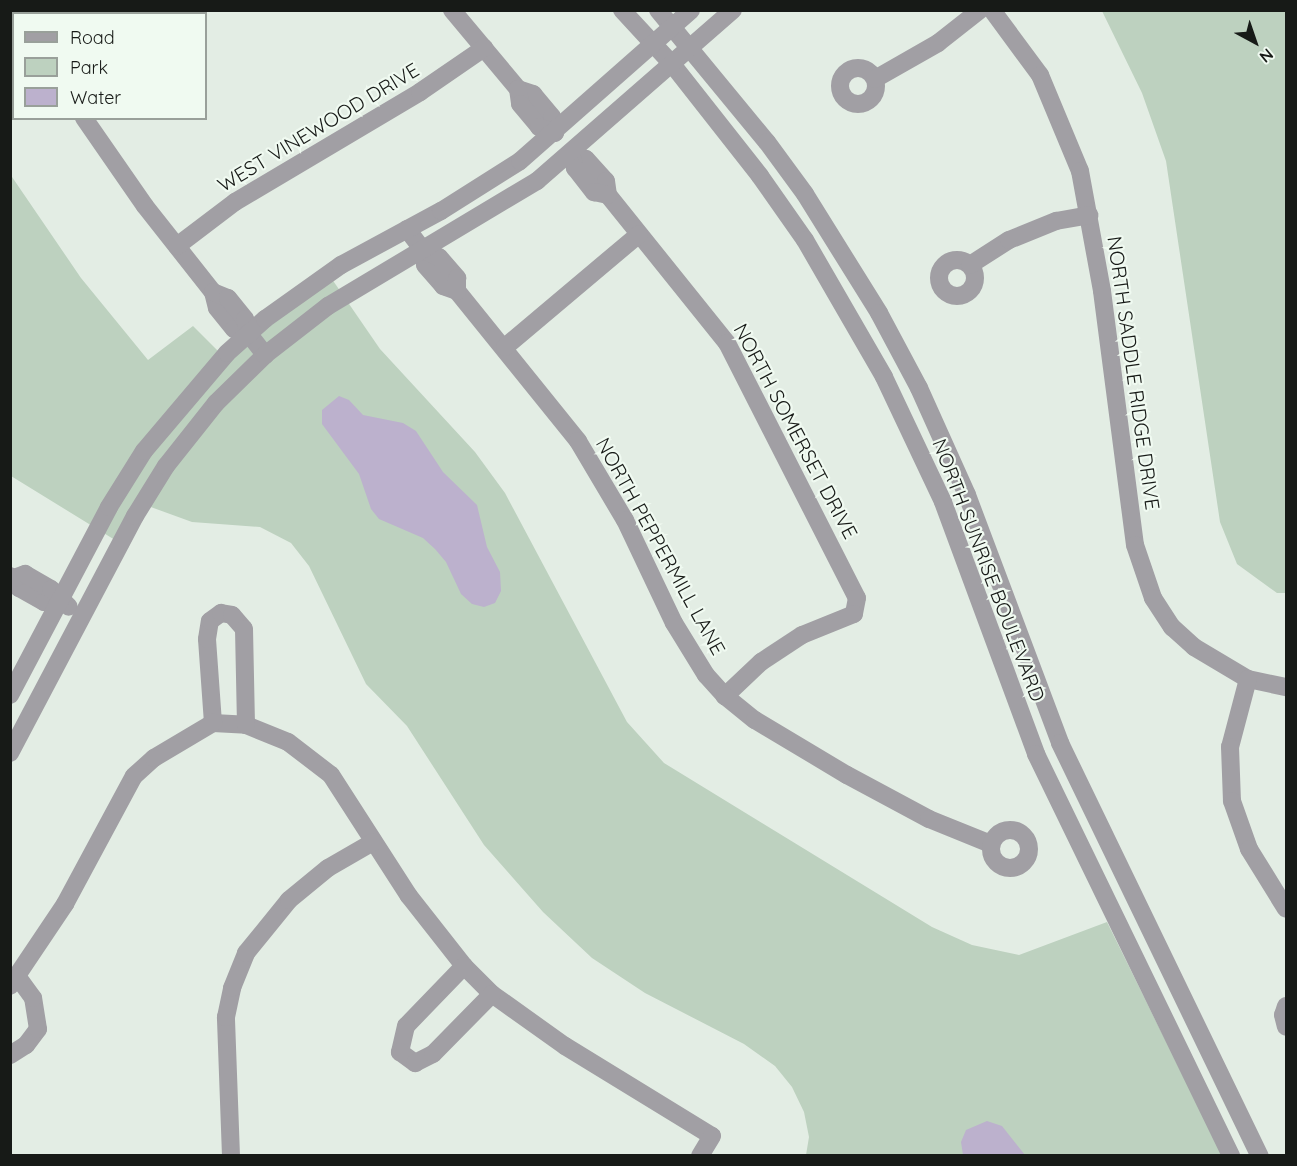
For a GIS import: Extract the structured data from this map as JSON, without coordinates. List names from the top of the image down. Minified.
{"streets":{"street":["WEST VINEWOOD DRIVE","NORTH SADDLE RIDGE DRIVE","NORTH SOMERSET DRIVE","NORTH PEPPERMILL LANE","NORTH SUNRISE BOULEVARD"]},"crossings":[["NORTH SOMERSET DRIVE","NORTH PEPPERMILL LANE"]],"legend":["Road","Park","Water"],"north":"bottom right"}
